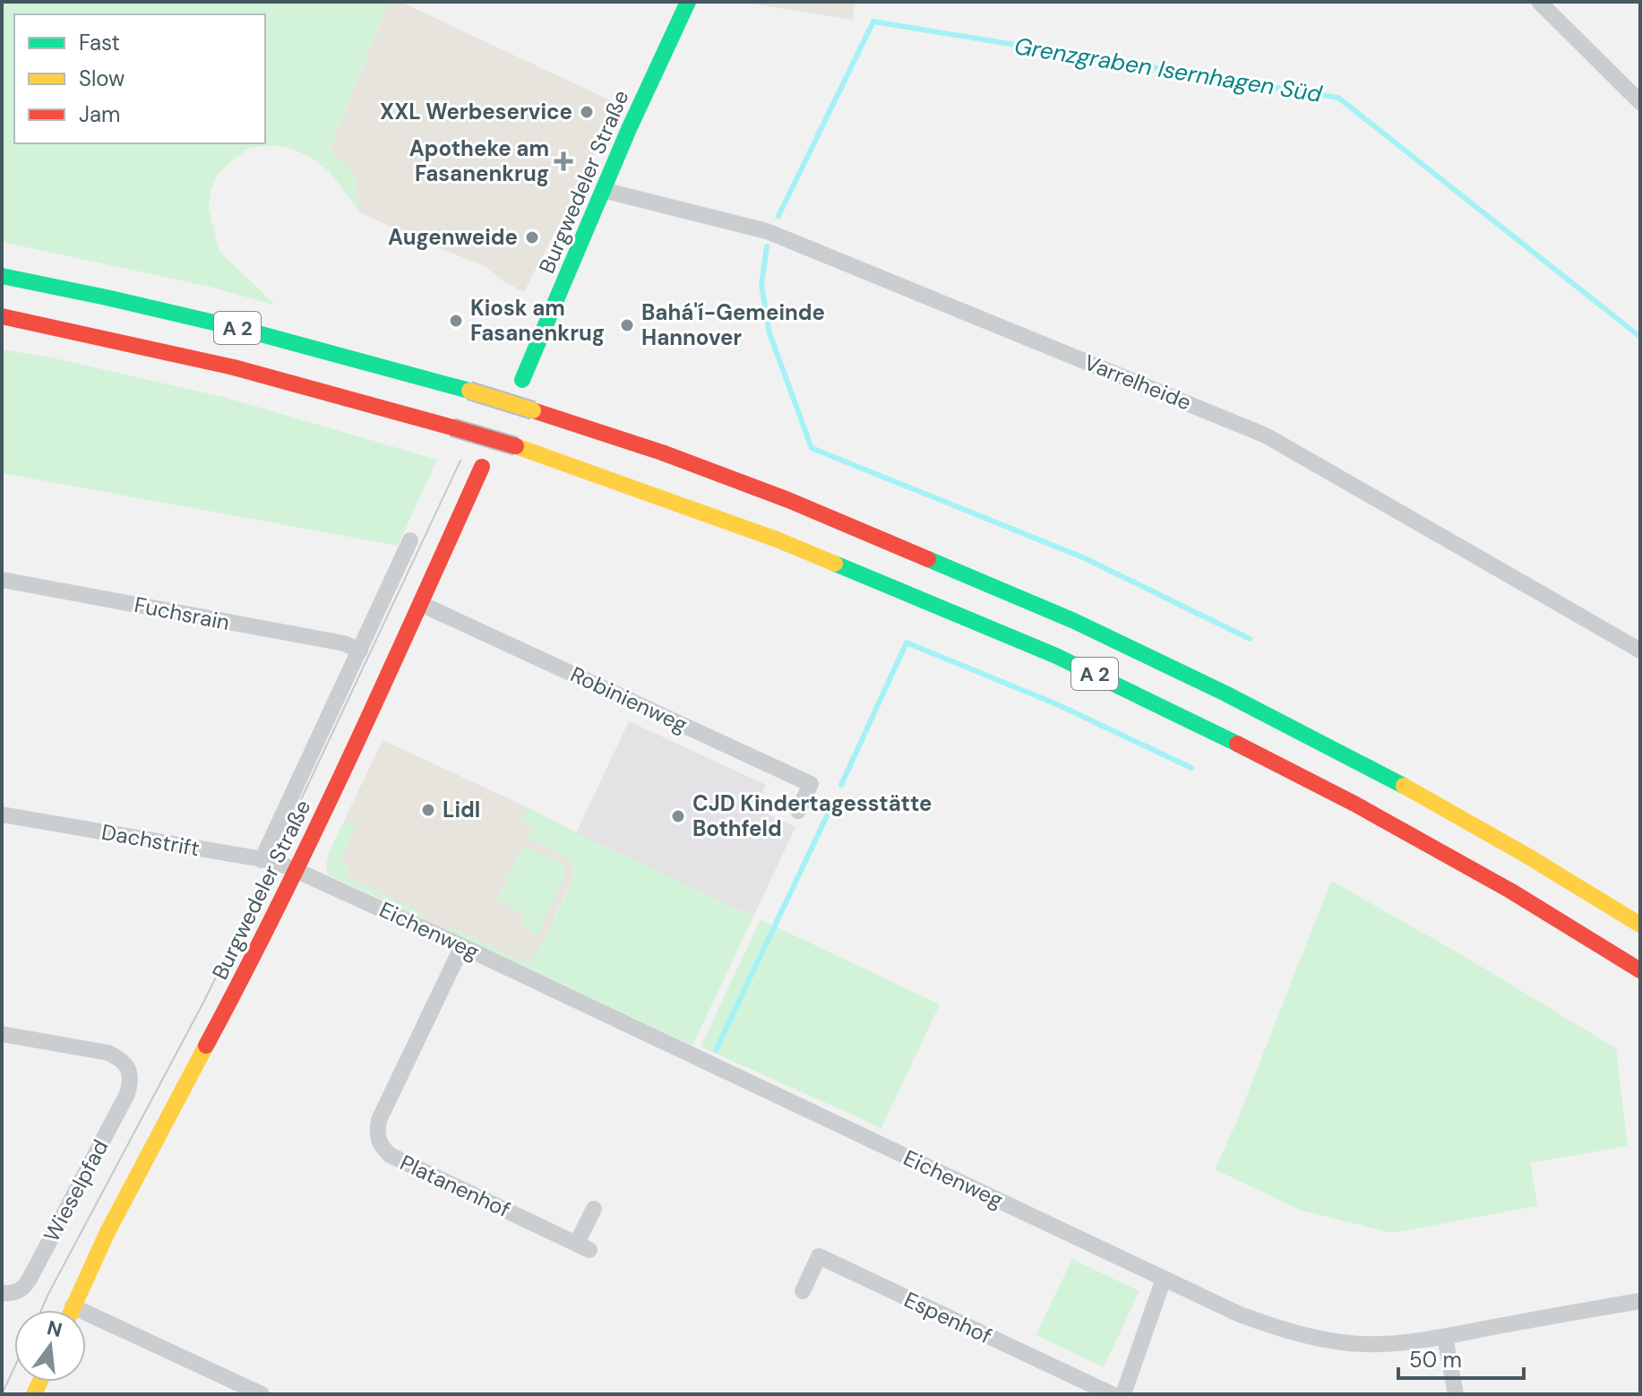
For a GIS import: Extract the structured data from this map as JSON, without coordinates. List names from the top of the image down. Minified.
{"streets":{"main road":["Burgwedeler Straße","A 2"],"street":["Varrelheide","Fuchsrain","Robinienweg","Dachstrift","Eichenweg","Platanenhof","Wieselpfad","Espenhof"]},"crossings":[["Burgwedeler Straße","Varrelheide"],["Burgwedeler Straße","Fuchsrain"],["Burgwedeler Straße","Robinienweg"],["Burgwedeler Straße","Dachstrift"],["Burgwedeler Straße","Eichenweg"],["Dachstrift","Eichenweg"],["Eichenweg","Platanenhof"]],"water":["Grenzgraben Isernhagen Süd"],"places":{"other":["XXL Werbeservice","Augenweide","Kiosk am Fasanenkrug","Bahá'í-Gemeinde Hannover","Lidl","CJD Kindertagesstätte Bothfeld"],"health":["Apotheke am Fasanenkrug"]},"legend":["Fast","Slow","Jam"],"scale_bar":"50 m","north":"top"}
